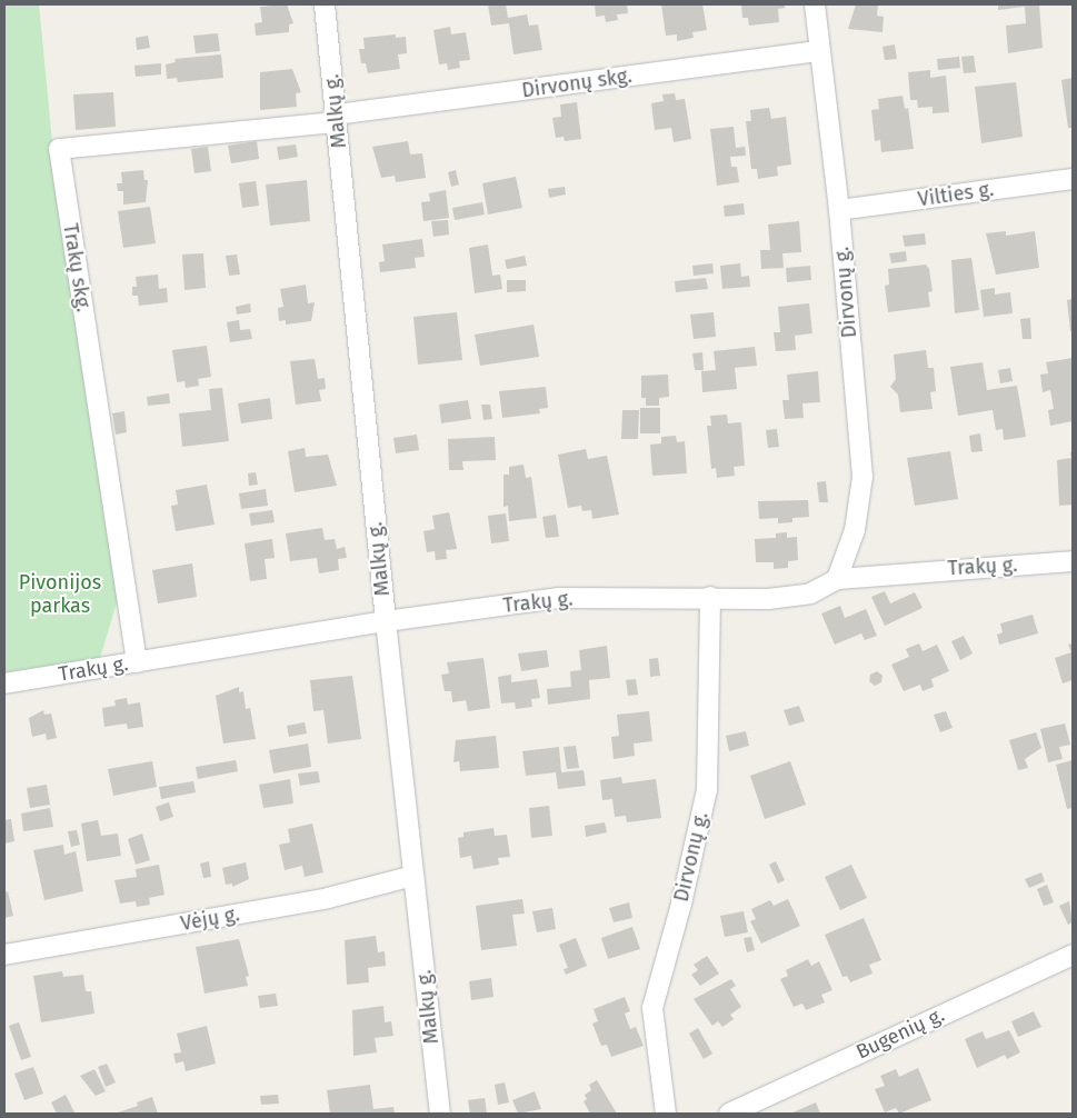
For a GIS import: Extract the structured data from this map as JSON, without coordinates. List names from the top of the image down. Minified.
{"streets":{"street":["Dirvonų skg.","Malkų g.","Vilties g.","Trakų skg.","Dirvonų g.","Trakų g.","Vėjų g.","Bugenių g."]},"crossings":[["Dirvonų skg.","Malkų g."],["Dirvonų skg.","Trakų skg."],["Dirvonų skg.","Dirvonų g."],["Malkų g.","Trakų skg."],["Malkų g.","Trakų g."],["Malkų g.","Vėjų g."],["Vilties g.","Dirvonų g."],["Trakų skg.","Trakų g."],["Dirvonų g.","Trakų g."]],"parks":["Pivonijos parkas"]}
